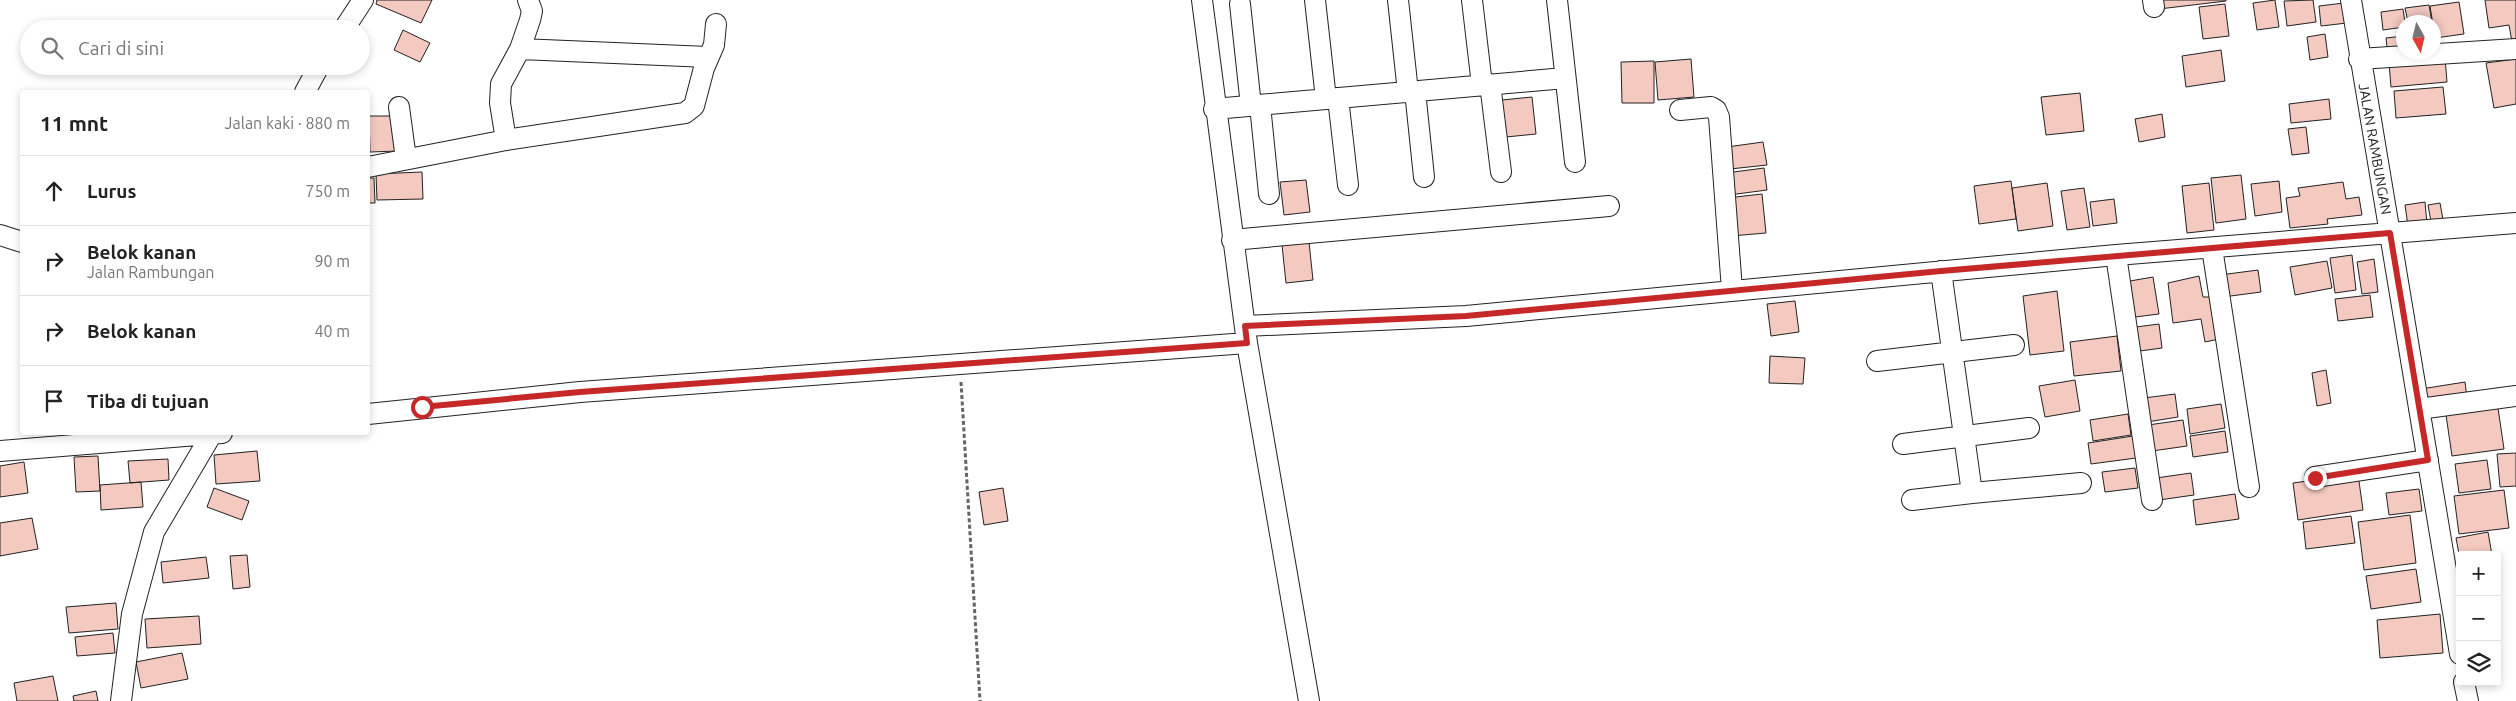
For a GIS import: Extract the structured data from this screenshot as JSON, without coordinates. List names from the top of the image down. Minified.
{"streets":{"street":["JALAN RAMBUNGAN"]},"north":"bottom","page":{"search":"Cari di sini","heading":["11 mnt","Jalan kaki · 880 m"],"list":[["Lurus","750 m"],["Belok kanan","Jalan Rambungan","90 m"],["Belok kanan","40 m"],"Tiba di tujuan"],"map_buttons":["+","−"]}}
